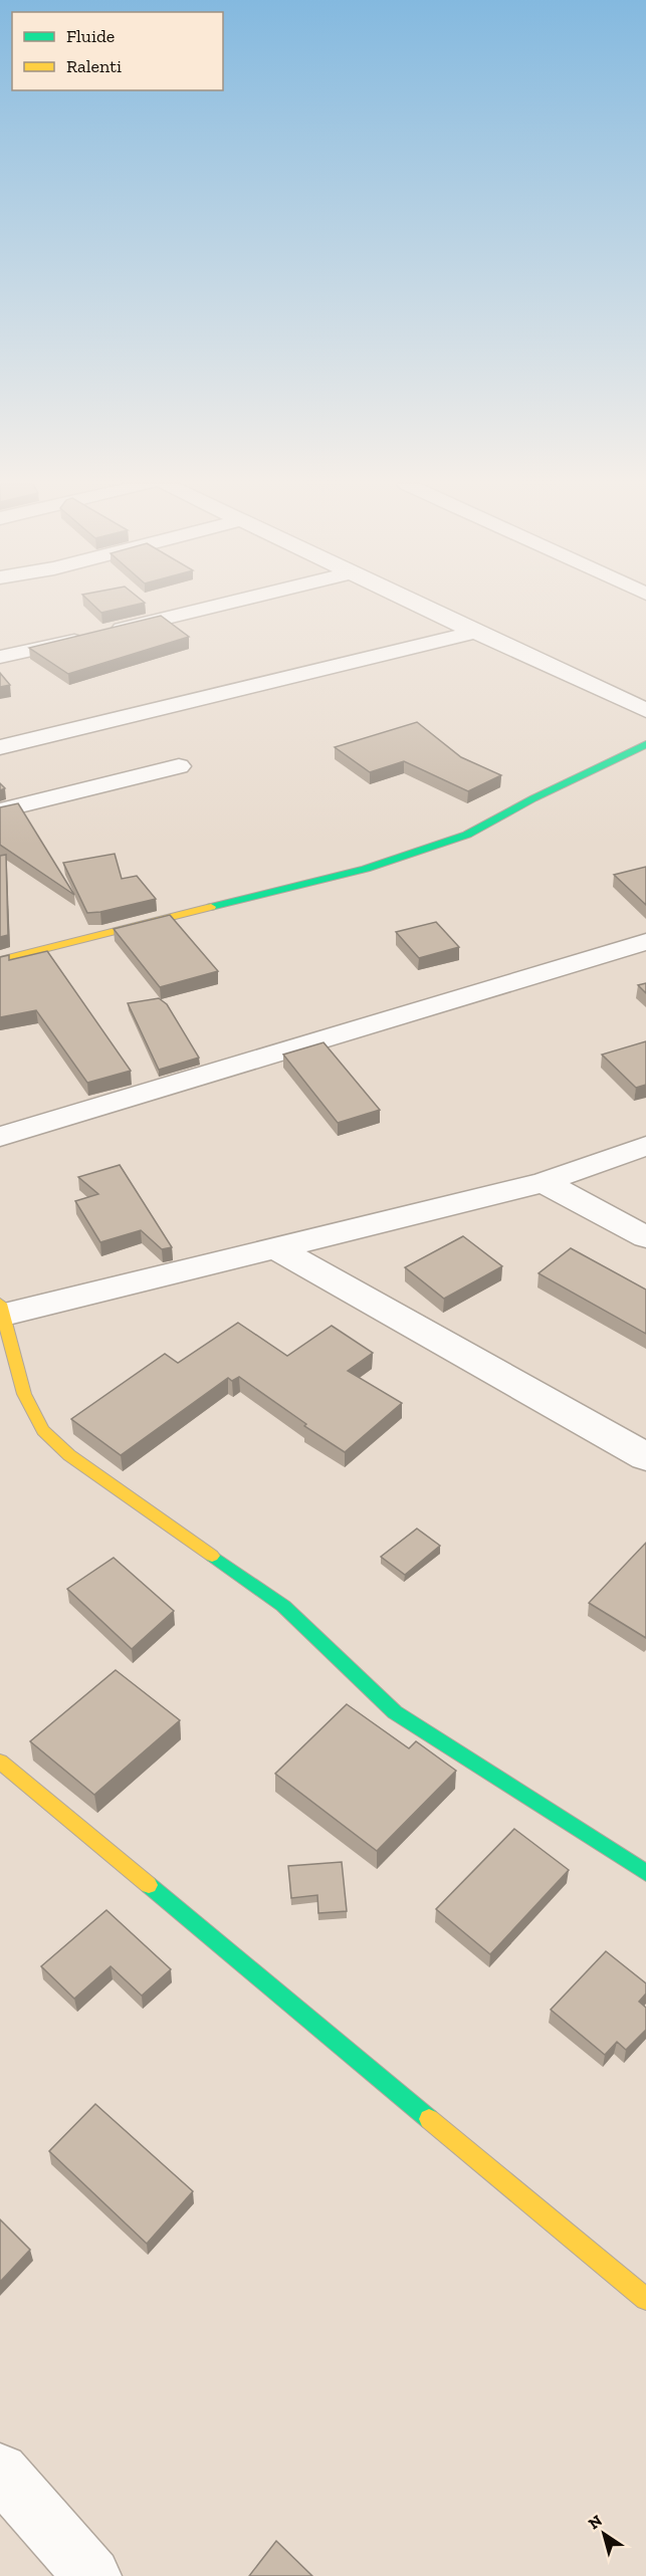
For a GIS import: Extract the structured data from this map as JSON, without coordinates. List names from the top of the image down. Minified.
{"legend":["Fluide","Ralenti"],"north":"top left"}
